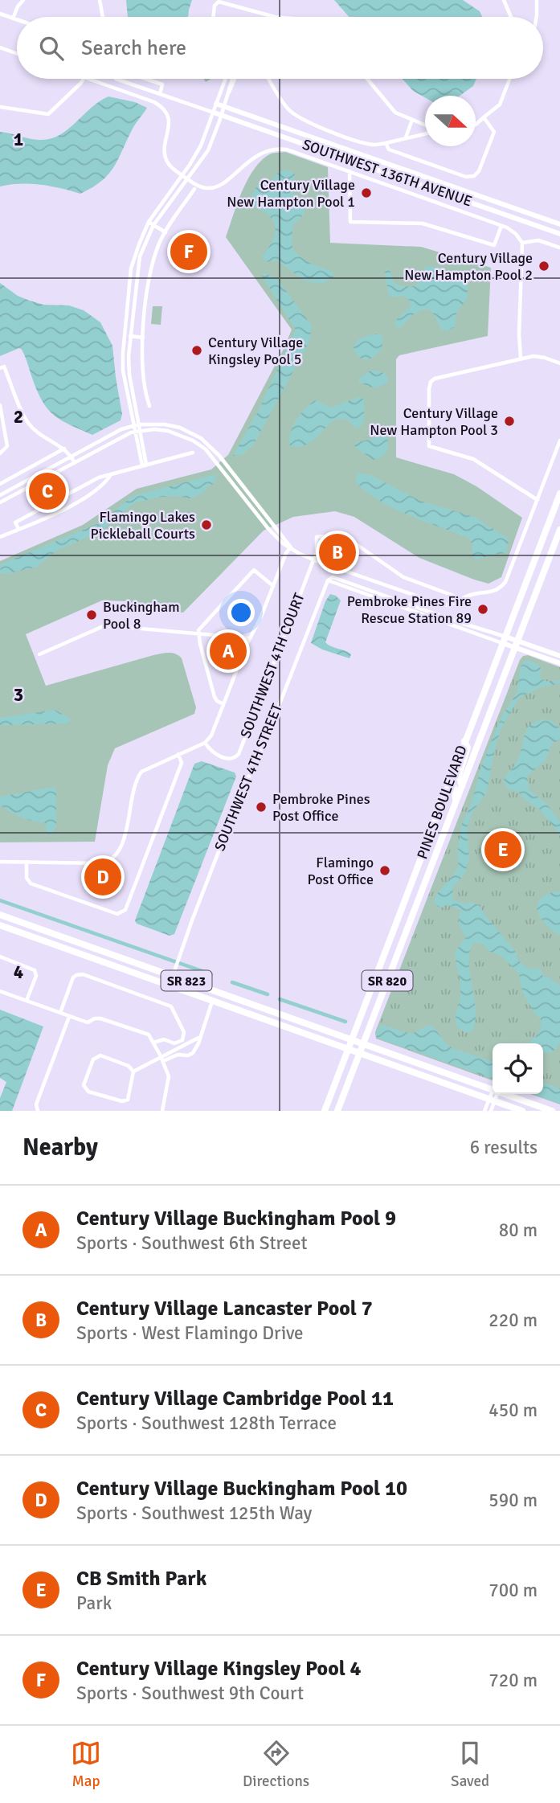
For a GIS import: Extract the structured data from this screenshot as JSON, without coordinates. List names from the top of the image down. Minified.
{"streets":{"highway":["PINES BOULEVARD","SR 823","SR 820"],"street":["SOUTHWEST 136TH AVENUE","SOUTHWEST 4TH COURT","SOUTHWEST 4TH STREET"]},"crossings":[["SOUTHWEST 4TH STREET","SR 823"],["PINES BOULEVARD","SR 823"]],"places":["Century Village New Hampton Pool 1","Century Village New Hampton Pool 2","Century Village Kingsley Pool 5","Century Village New Hampton Pool 3","Flamingo Lakes Pickleball Courts","Pembroke Pines Fire Rescue Station 89","Buckingham Pool 8","Pembroke Pines Post Office","Flamingo Post Office"],"north":"right","page":{"search":"Search here","pins":["F","C","B","A","E","D"],"heading":["Nearby","6 results"],"list":[{"mark":"A","name":"Century Village Buckingham Pool 9","note":"Sports · Southwest 6th Street","value":"80 m"},{"mark":"B","name":"Century Village Lancaster Pool 7","note":"Sports · West Flamingo Drive","value":"220 m"},{"mark":"C","name":"Century Village Cambridge Pool 11","note":"Sports · Southwest 128th Terrace","value":"450 m"},{"mark":"D","name":"Century Village Buckingham Pool 10","note":"Sports · Southwest 125th Way","value":"590 m"},{"mark":"E","name":"CB Smith Park","note":"Park","value":"700 m"},{"mark":"F","name":"Century Village Kingsley Pool 4","note":"Sports · Southwest 9th Court","value":"720 m"}],"nav":["Map","Directions","Saved"]},"grid":{"rows":["1","2","3","4"]}}
